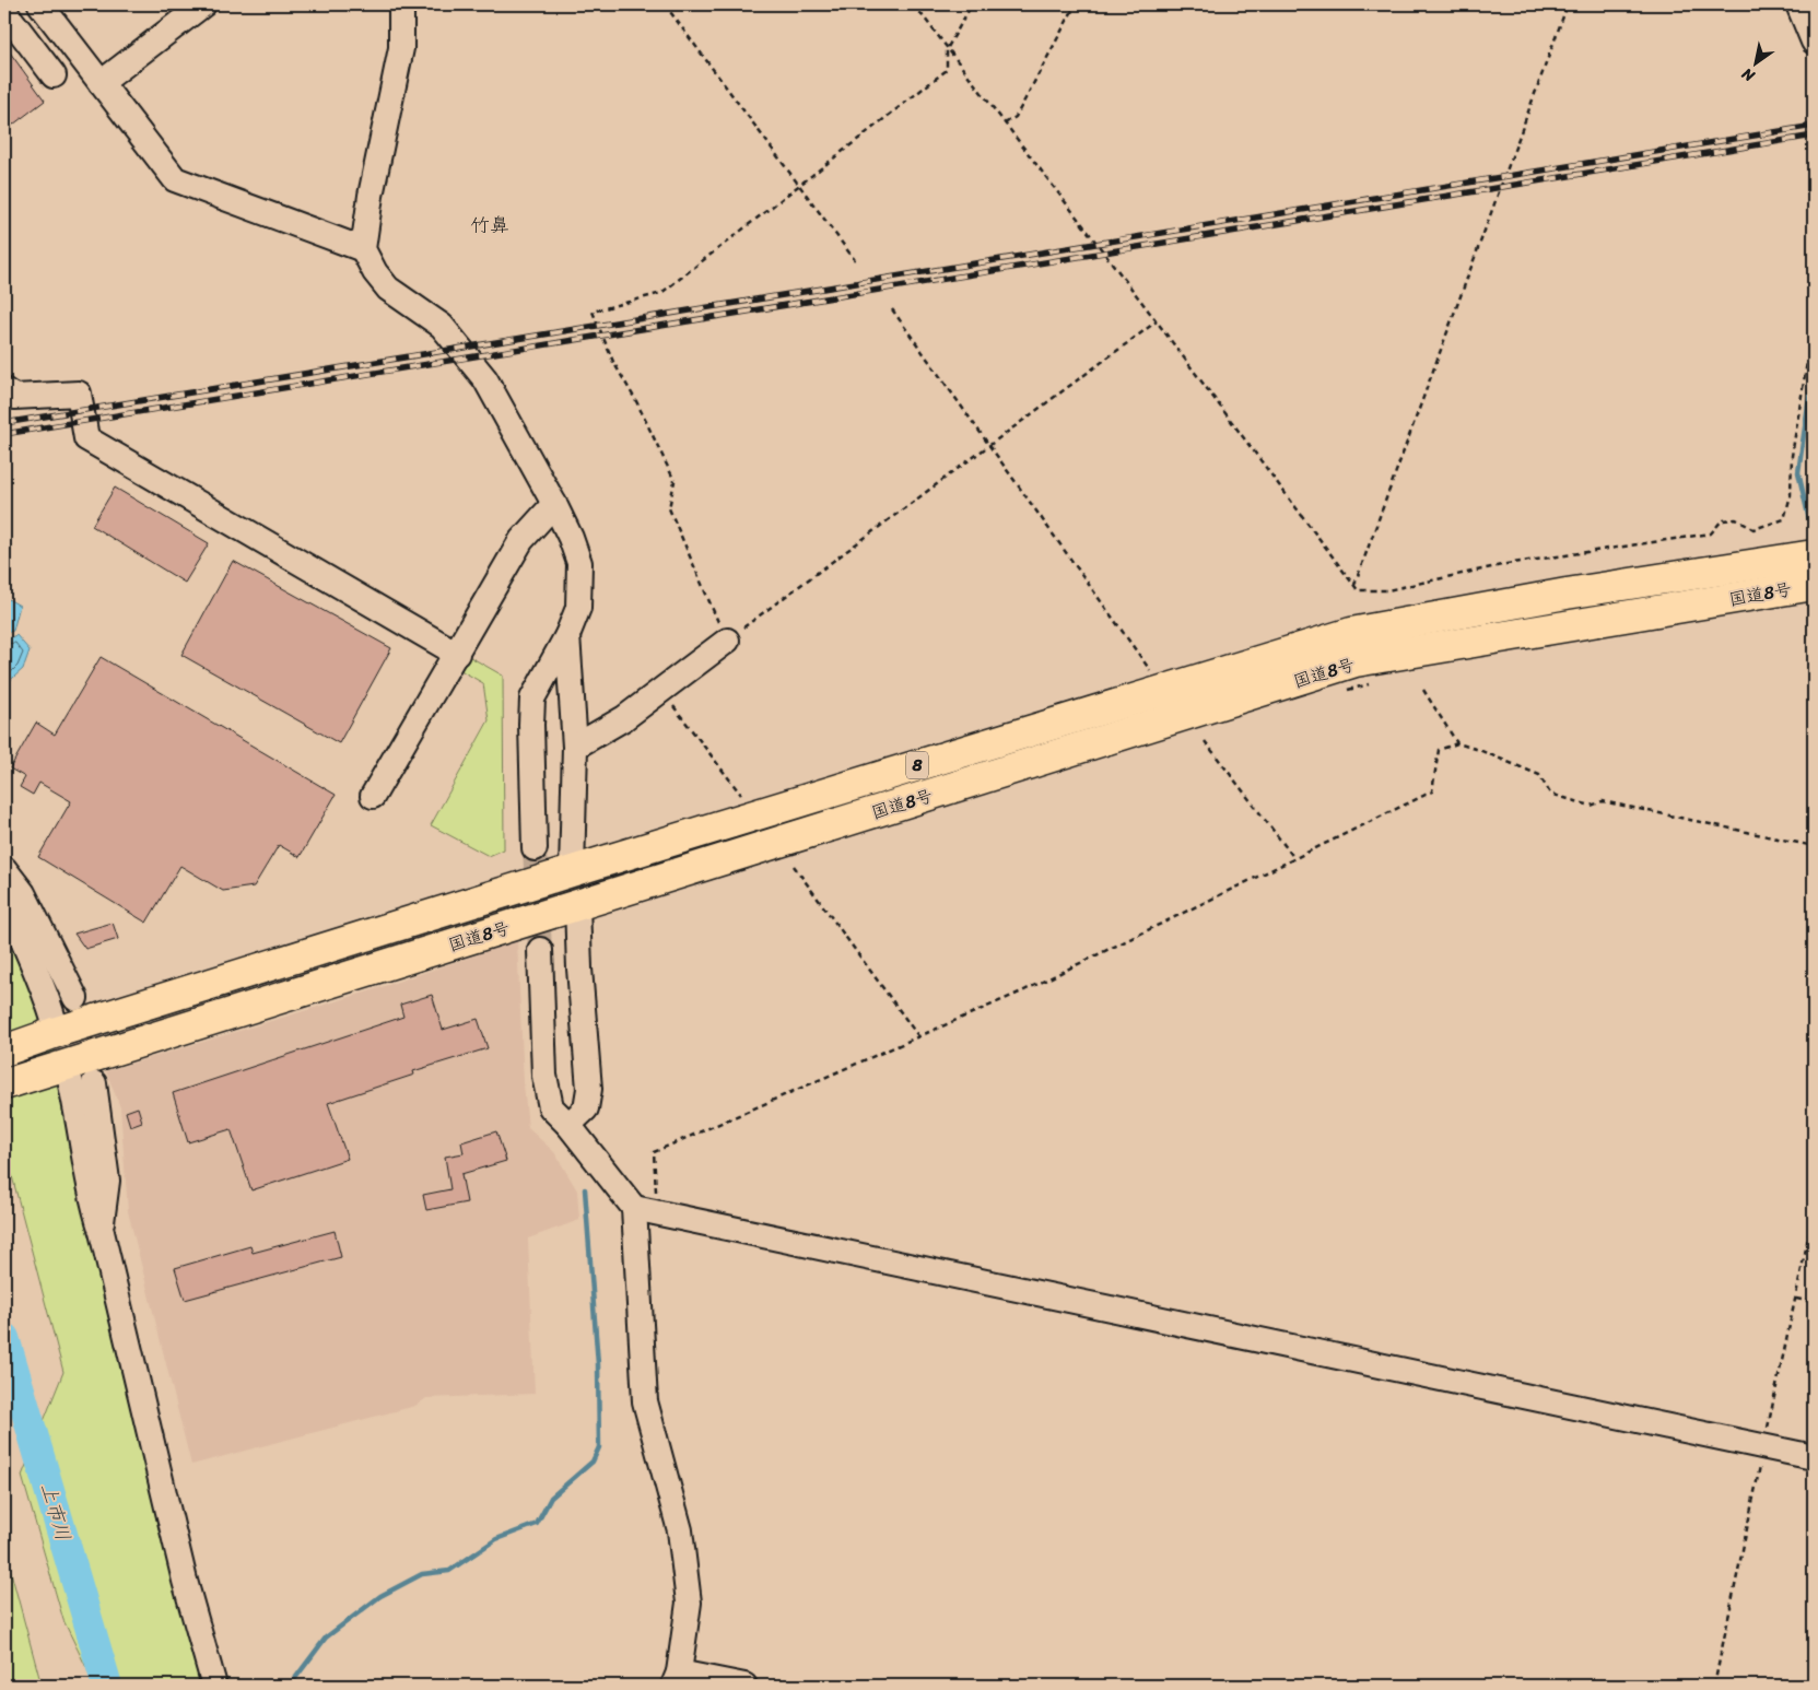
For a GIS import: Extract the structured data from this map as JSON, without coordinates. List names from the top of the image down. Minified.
{"streets":{"highway":["国道8号","8"]},"districts":["竹鼻"],"water":["上市川"],"north":"bottom left"}
